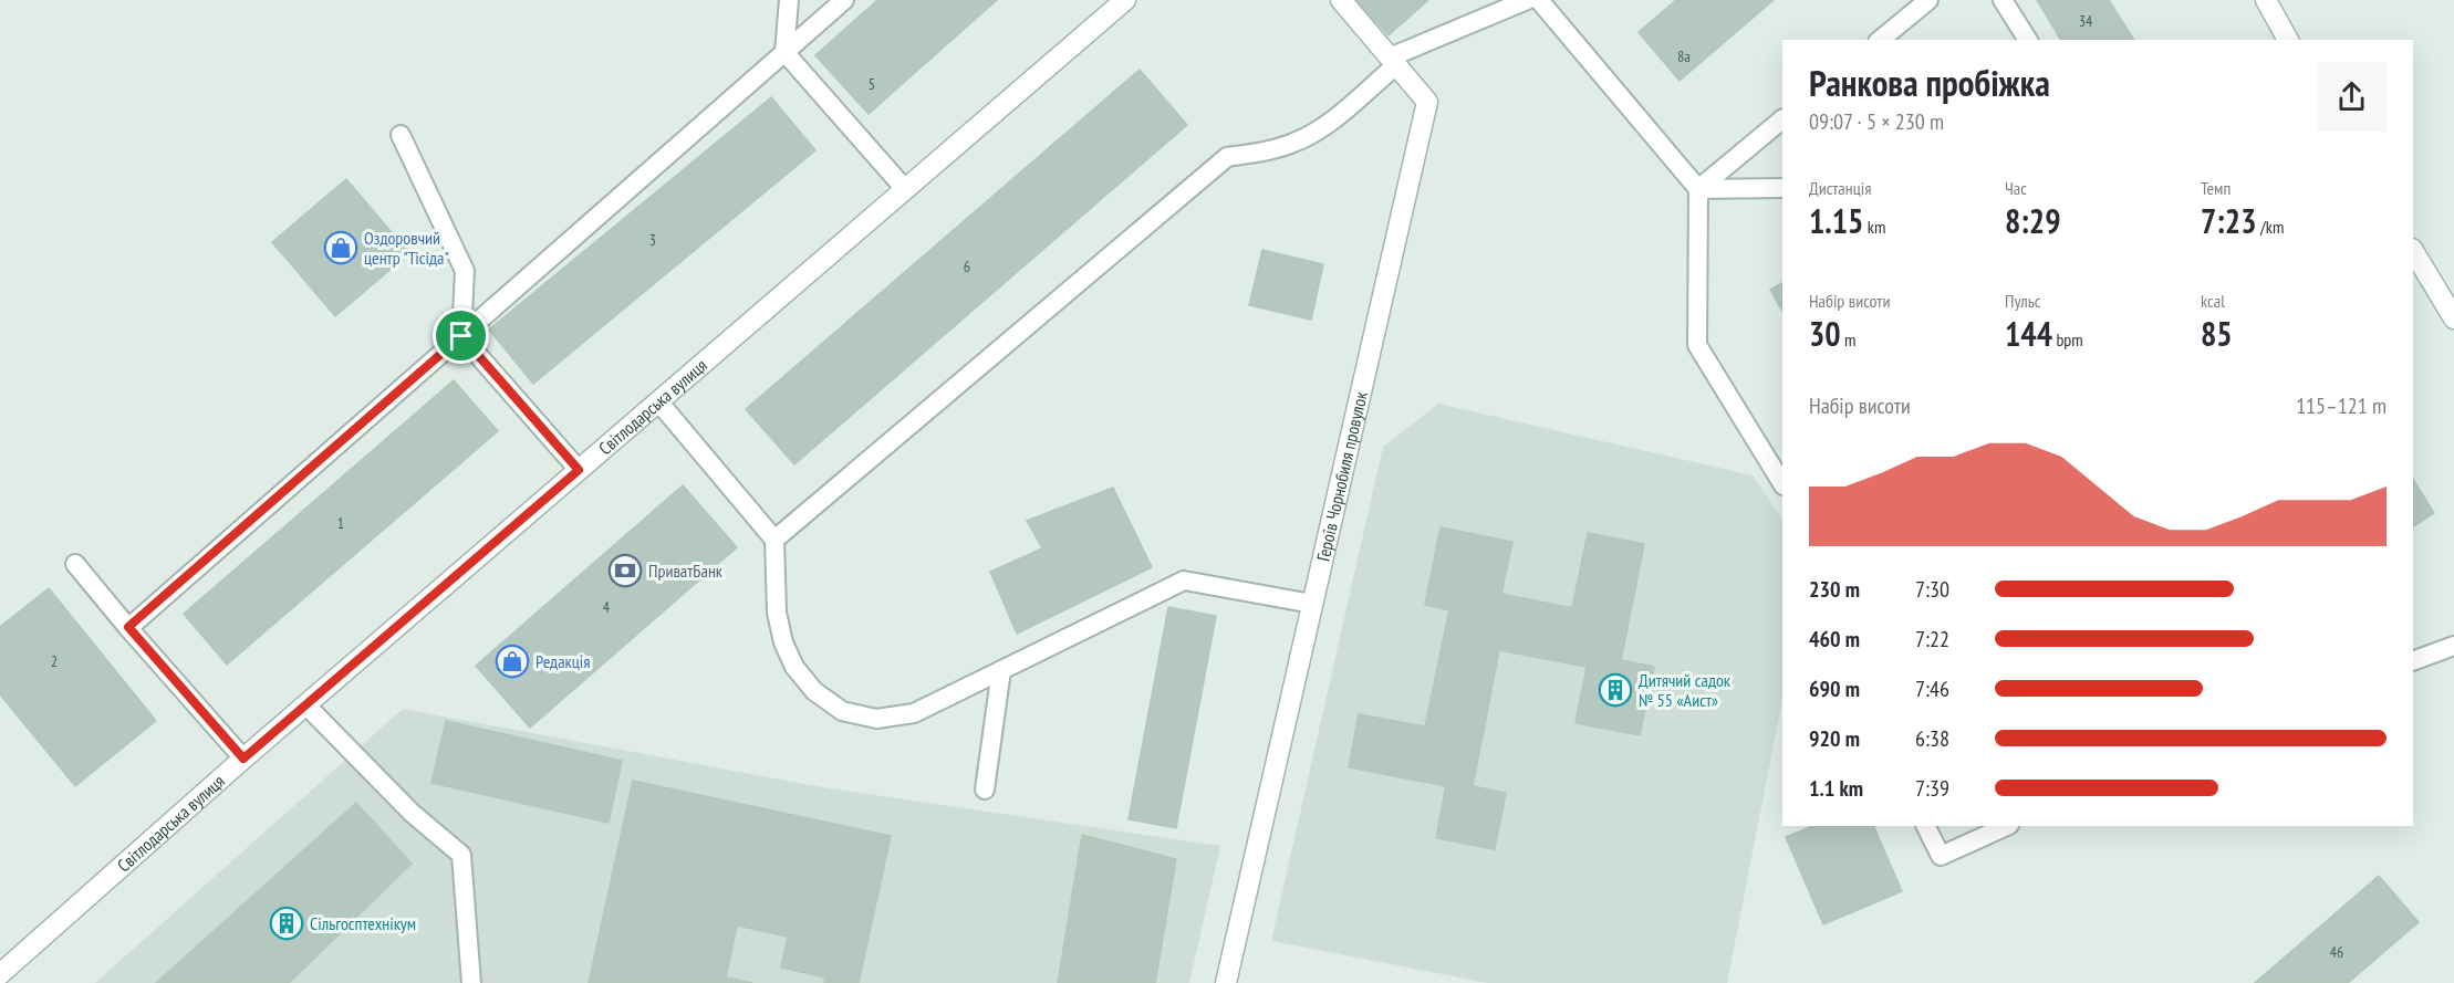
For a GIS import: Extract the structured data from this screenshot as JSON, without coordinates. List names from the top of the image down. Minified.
{"streets":{"street":["Світлодарська вулиця","Героїв Чорнобиля провулок"]},"places":{"shop":["Оздоровчий центр \"Тісіда\"","Редакція"],"bank":["ПриватБанк"],"building":["Дитячий садок № 55 «Аист»","Сільгосптехнікум"]},"house_numbers":["34","8а","5","3","6","1","4","2","46"],"page":{"heading":["Ранкова пробіжка","09:07 · 5 × 230 m"],"stats":[["Дистанція","1.15 km"],["Час","8:29"],["Темп","7:23 /km"],["Набір висоти","30 m"],["Пульс","144 bpm"],["kcal","85"]],"chart":["Набір висоти","115–121 m"],"list":[{"name":"230 m","note":"7:30"},{"name":"460 m","note":"7:22"},{"name":"690 m","note":"7:46"},{"name":"920 m","note":"6:38"},{"name":"1.1 km","note":"7:39"}]}}
